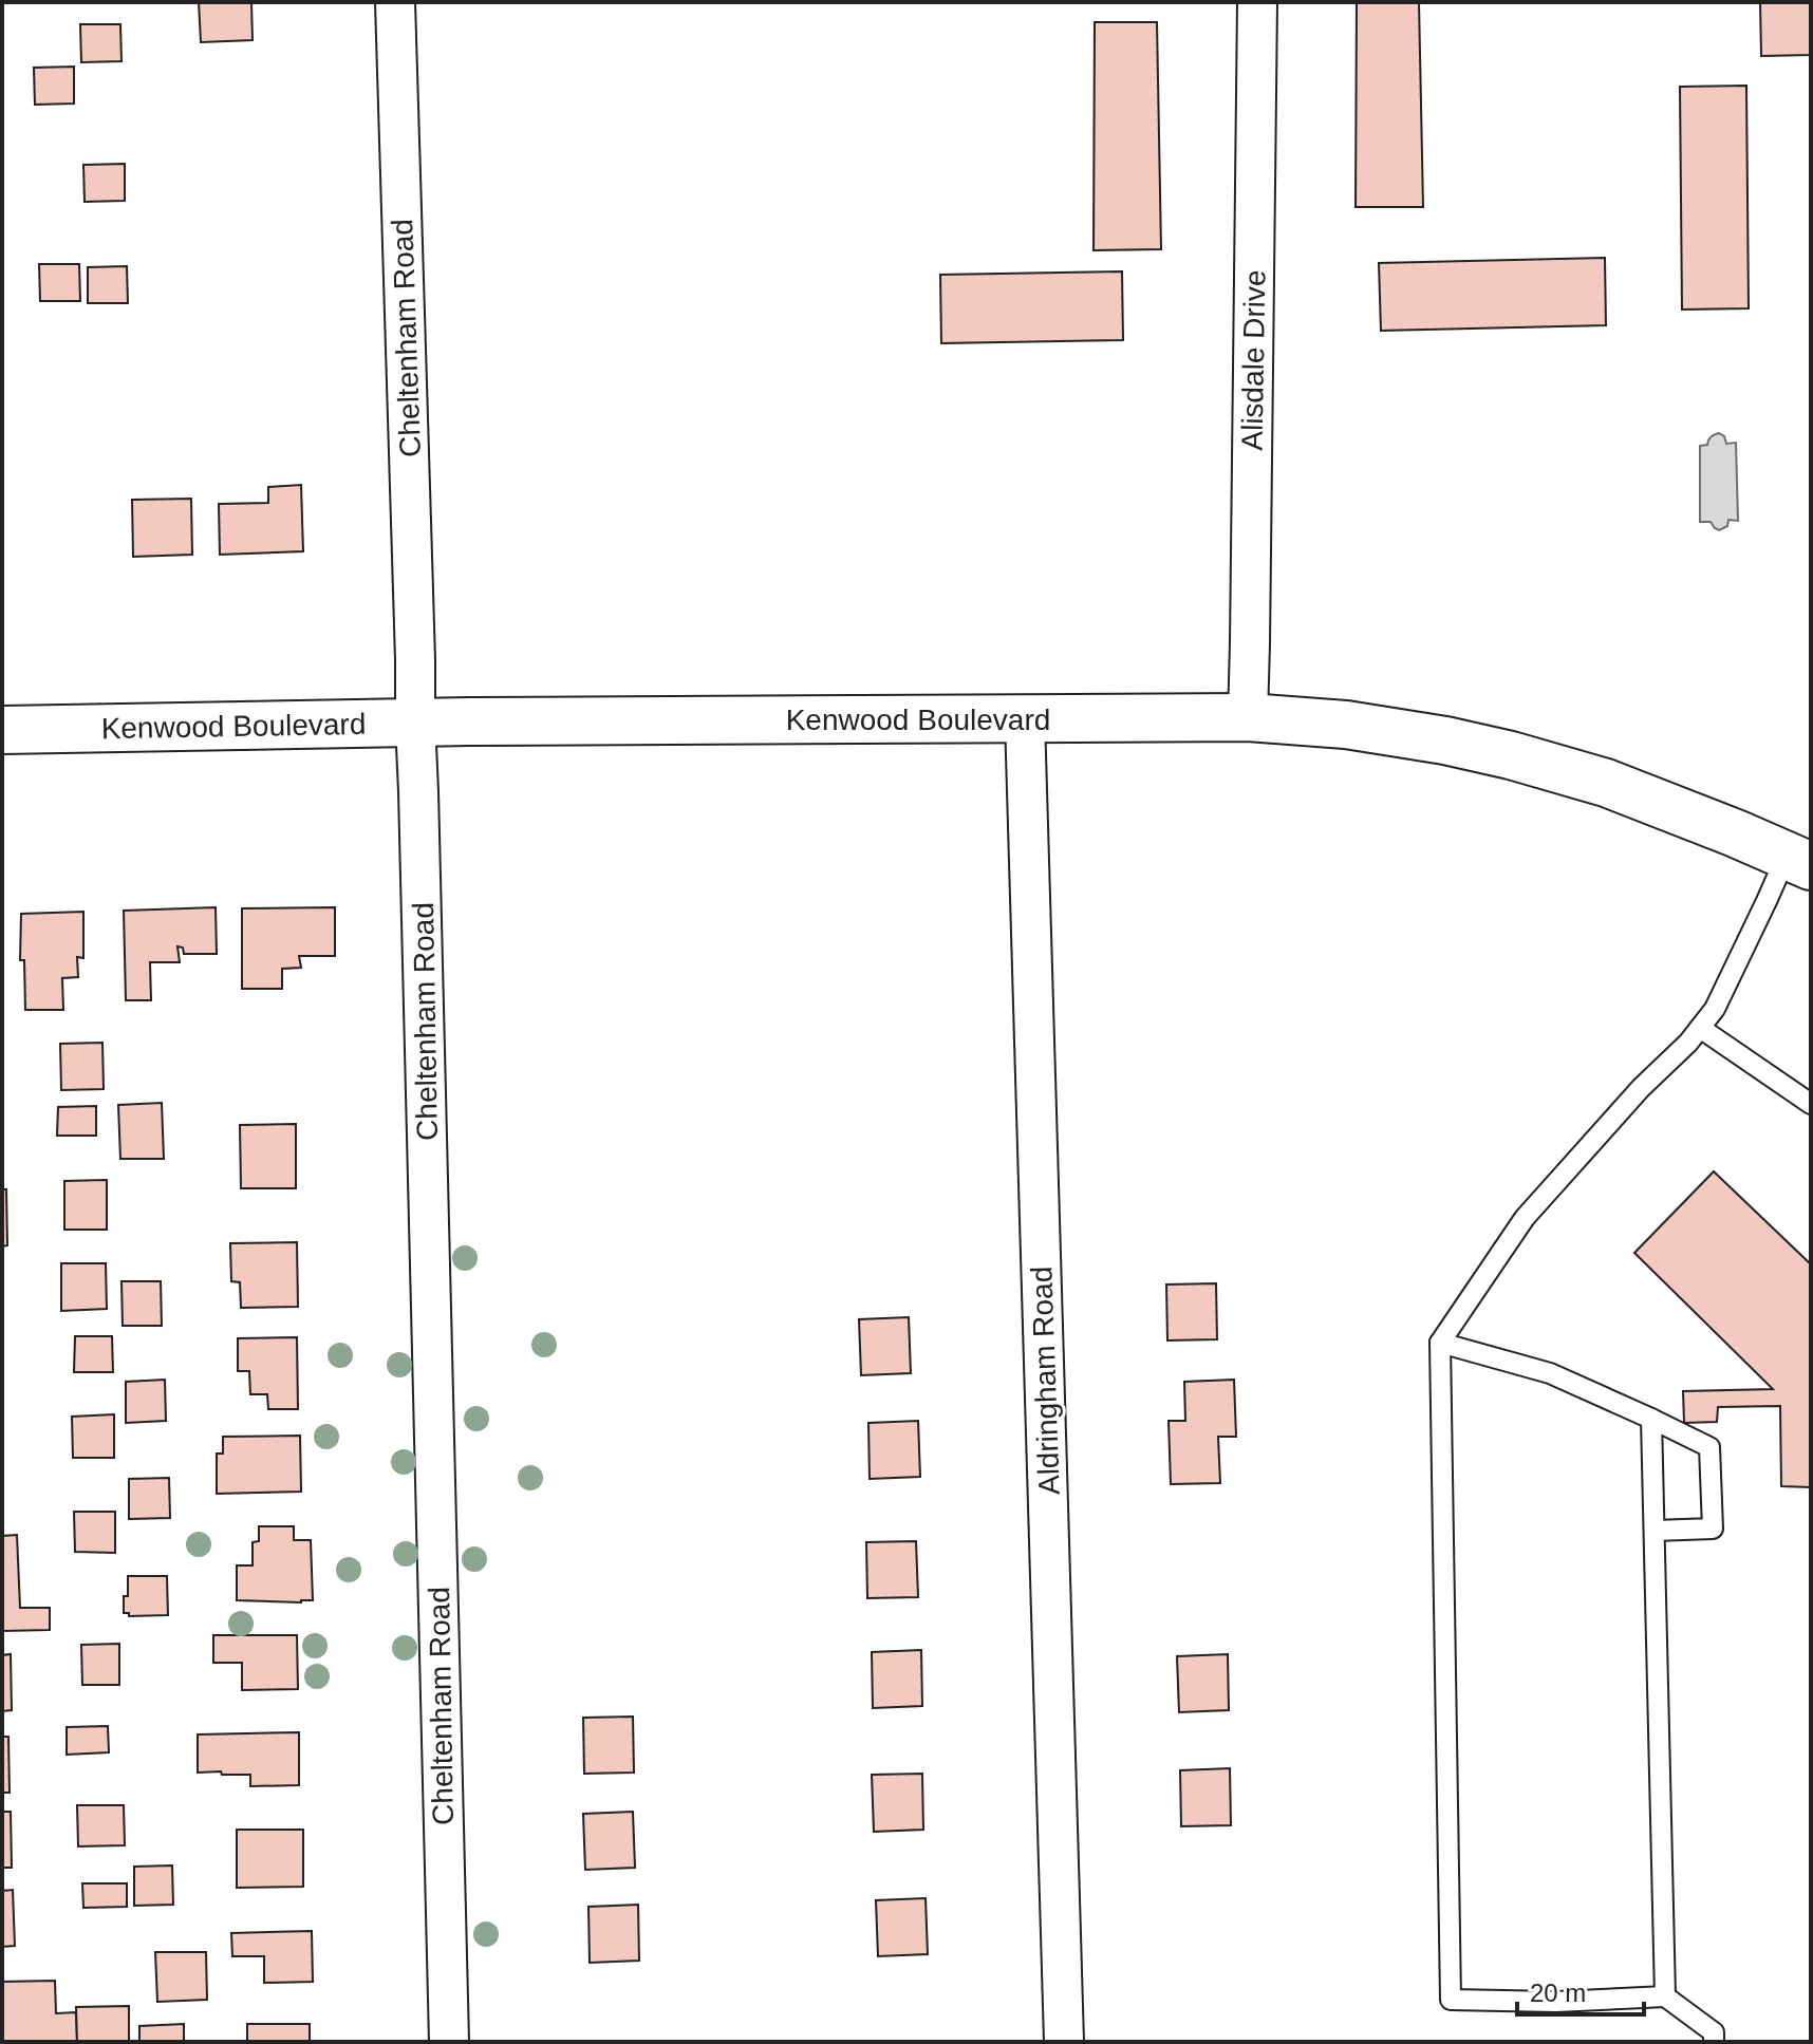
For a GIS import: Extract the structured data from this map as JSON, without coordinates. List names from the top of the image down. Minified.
{"streets":{"street":["Cheltenham Road","Alisdale Drive","Kenwood Boulevard","Aldringham Road"]},"crossings":[["Cheltenham Road","Kenwood Boulevard"],["Alisdale Drive","Kenwood Boulevard"],["Kenwood Boulevard","Aldringham Road"]],"scale_bar":"20 m"}
